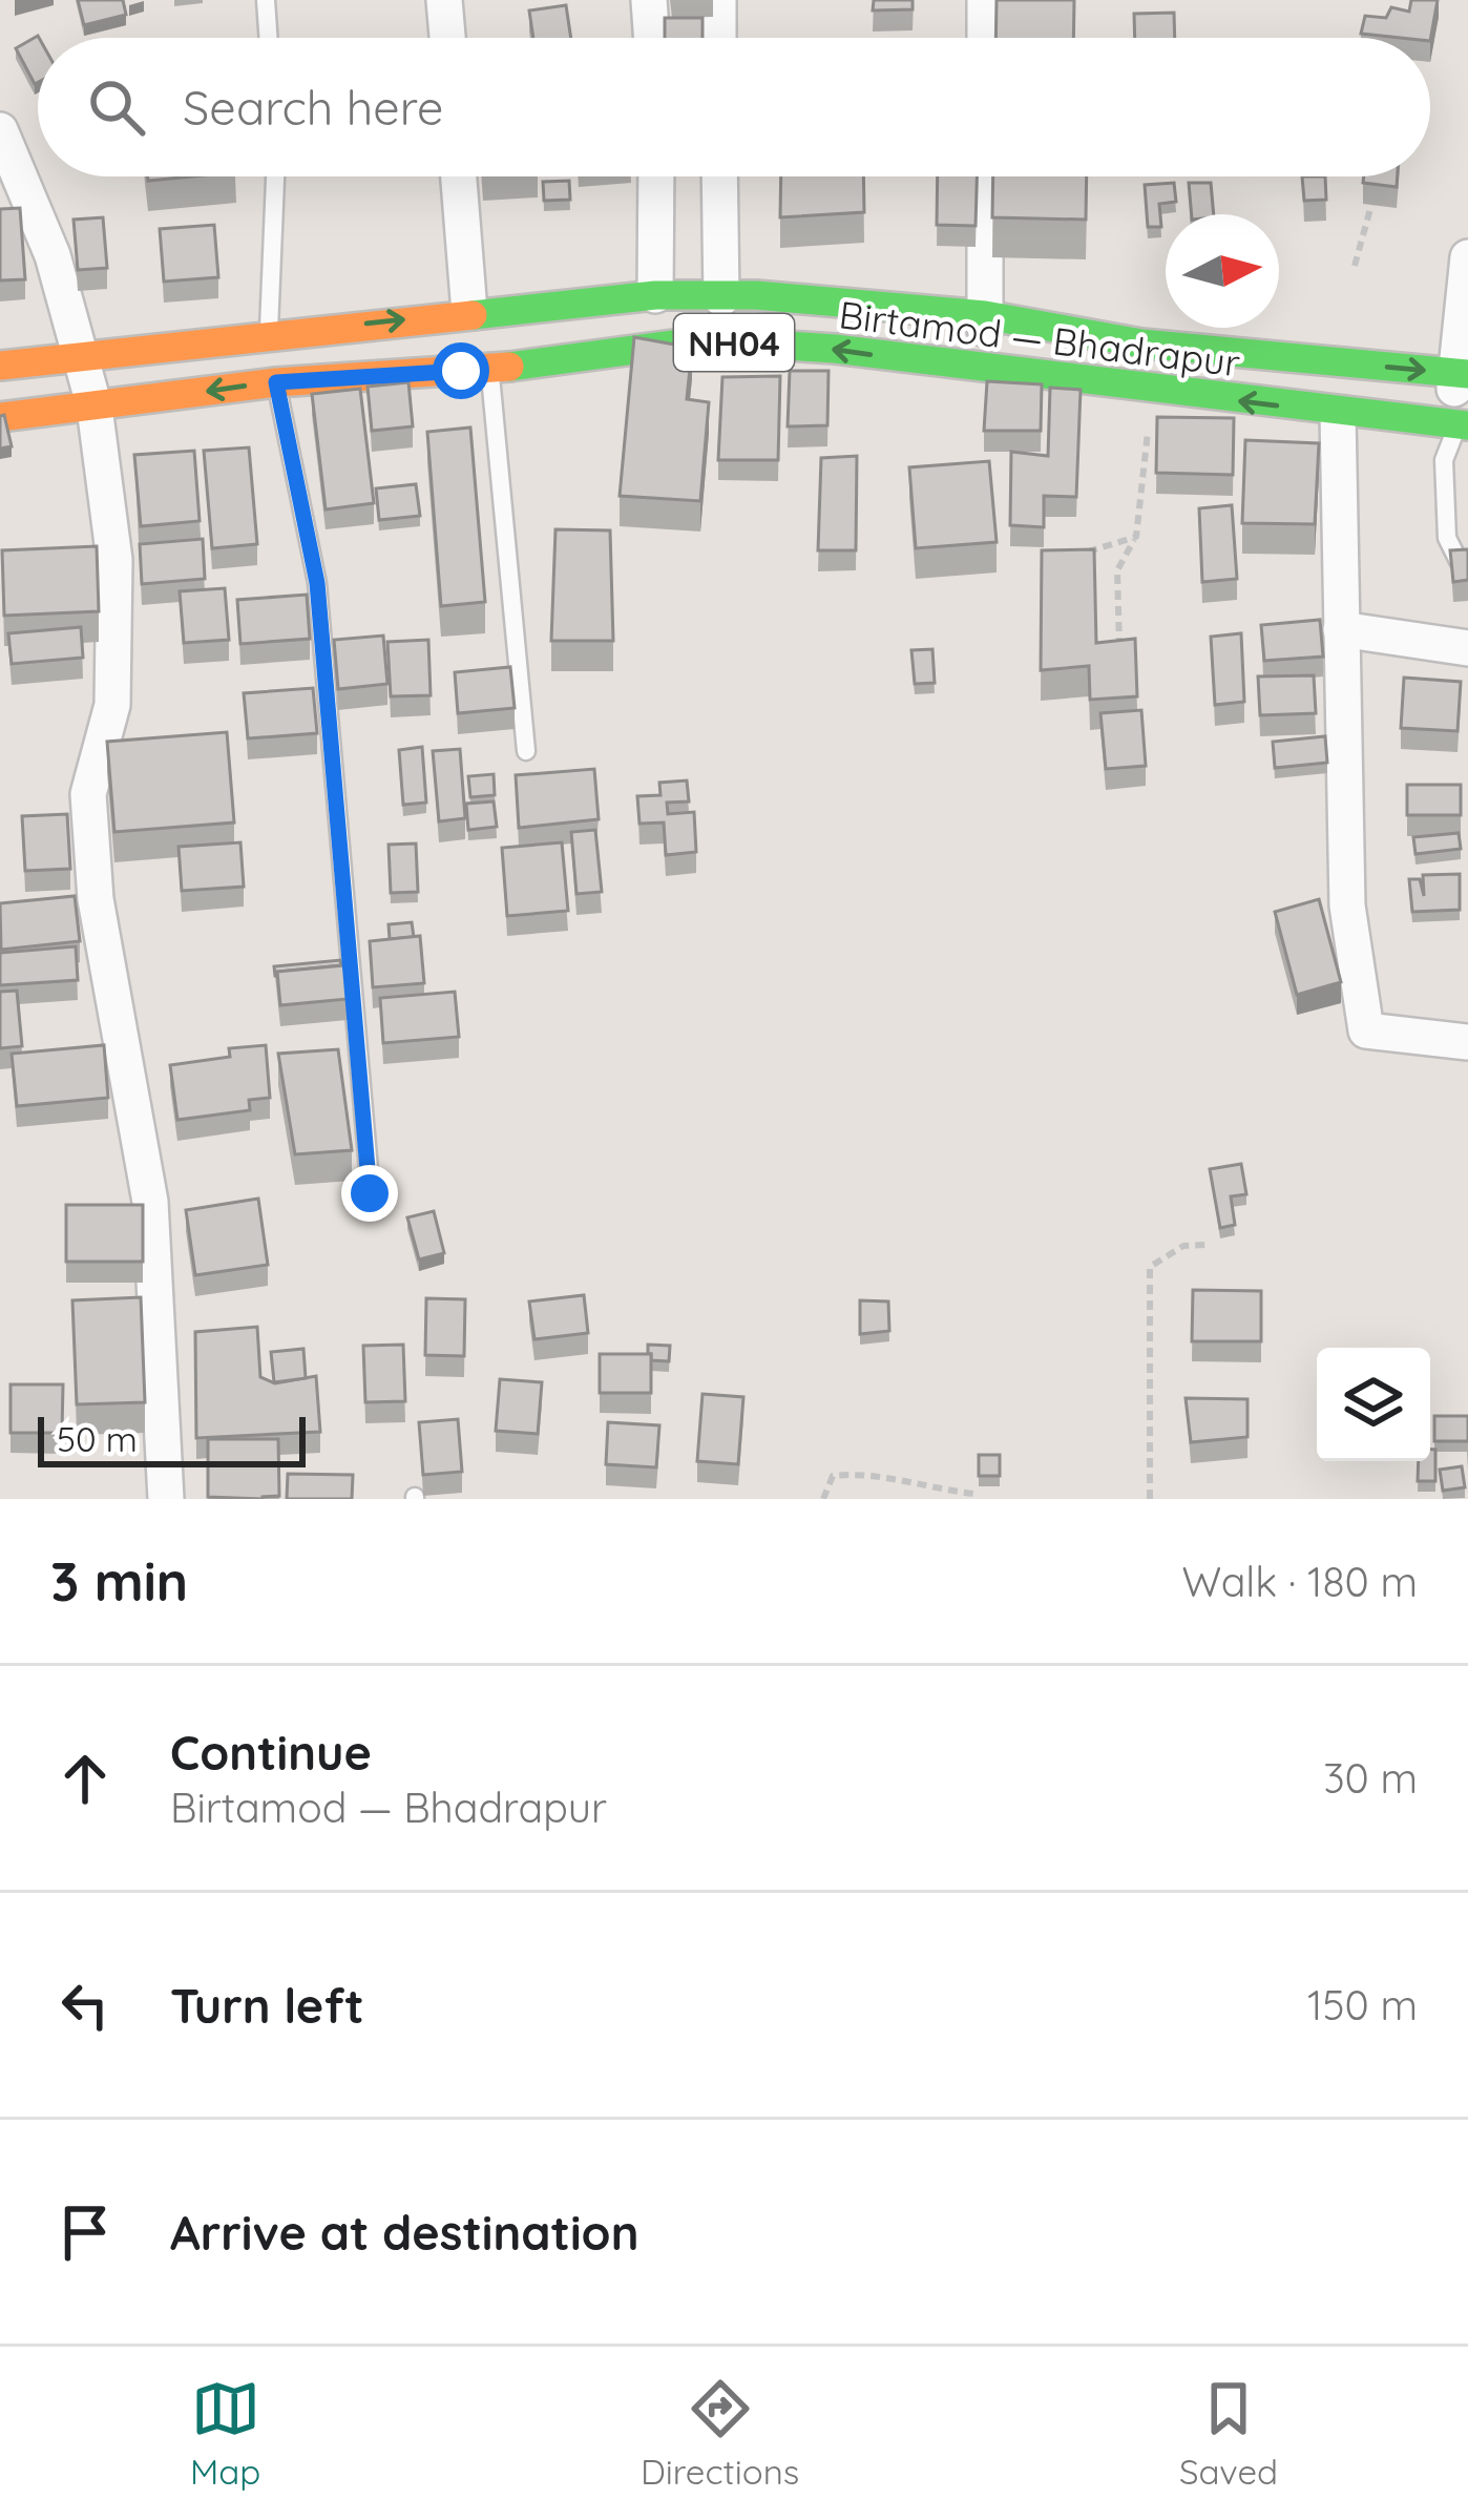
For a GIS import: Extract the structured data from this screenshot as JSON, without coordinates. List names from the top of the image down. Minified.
{"streets":{"main road":["Birtamod — Bhadrapur","NH04"]},"scale_bar":"50 m","north":"right","page":{"search":"Search here","scale":"50 m","heading":["3 min","Walk · 180 m"],"list":[["Continue","Birtamod — Bhadrapur","30 m"],["Turn left","150 m"],"Arrive at destination"],"nav":["Map","Directions","Saved"]}}
